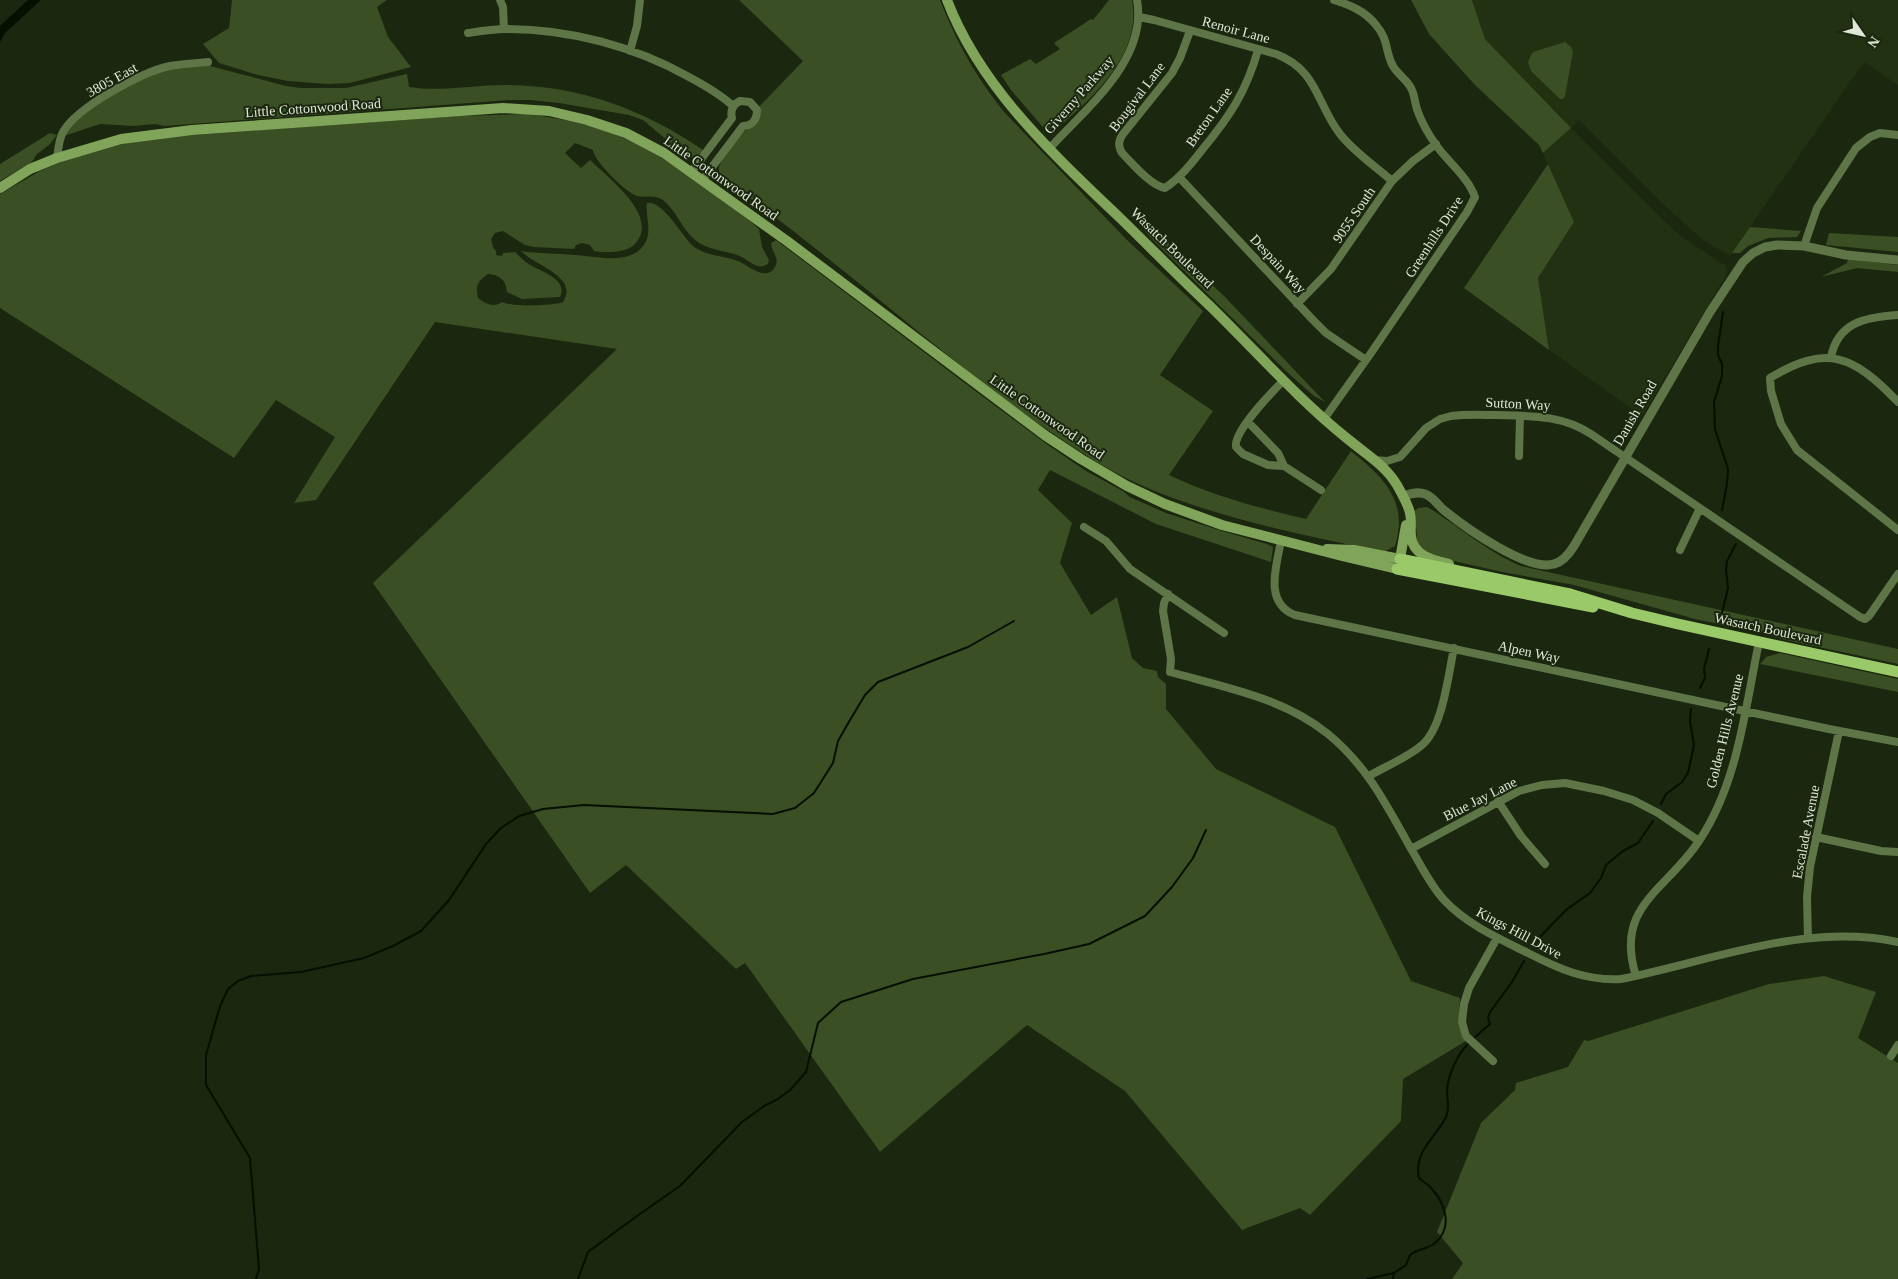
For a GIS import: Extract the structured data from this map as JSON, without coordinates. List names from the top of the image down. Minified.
{"streets":{"main road":["Little Cottonwood Road","Wasatch Boulevard"],"street":["Renoir Lane","3805 East","Giverny Parkway","Bougival Lane","Breton Lane","9055 South","Greenhills Drive","Despain Way","Sutton Way","Danish Road","Alpen Way","Golden Hills Avenue","Blue Jay Lane","Escalade Avenue","Kings Hill Drive"]},"crossings":[["Renoir Lane","Giverny Parkway"],["Renoir Lane","Bougival Lane"],["Renoir Lane","Breton Lane"],["Renoir Lane","9055 South"],["3805 East","Little Cottonwood Road"],["Giverny Parkway","Wasatch Boulevard"],["Bougival Lane","Breton Lane"],["Little Cottonwood Road","Wasatch Boulevard"],["Little Cottonwood Road","Alpen Way"],["Breton Lane","Despain Way"],["9055 South","Greenhills Drive"],["9055 South","Despain Way"],["Greenhills Drive","Wasatch Boulevard"],["Greenhills Drive","Despain Way"],["Wasatch Boulevard","Sutton Way"],["Wasatch Boulevard","Danish Road"],["Wasatch Boulevard","Golden Hills Avenue"],["Sutton Way","Danish Road"],["Alpen Way","Golden Hills Avenue"],["Alpen Way","Escalade Avenue"],["Golden Hills Avenue","Blue Jay Lane"],["Golden Hills Avenue","Kings Hill Drive"],["Blue Jay Lane","Kings Hill Drive"],["Escalade Avenue","Kings Hill Drive"]],"north":"bottom right"}
